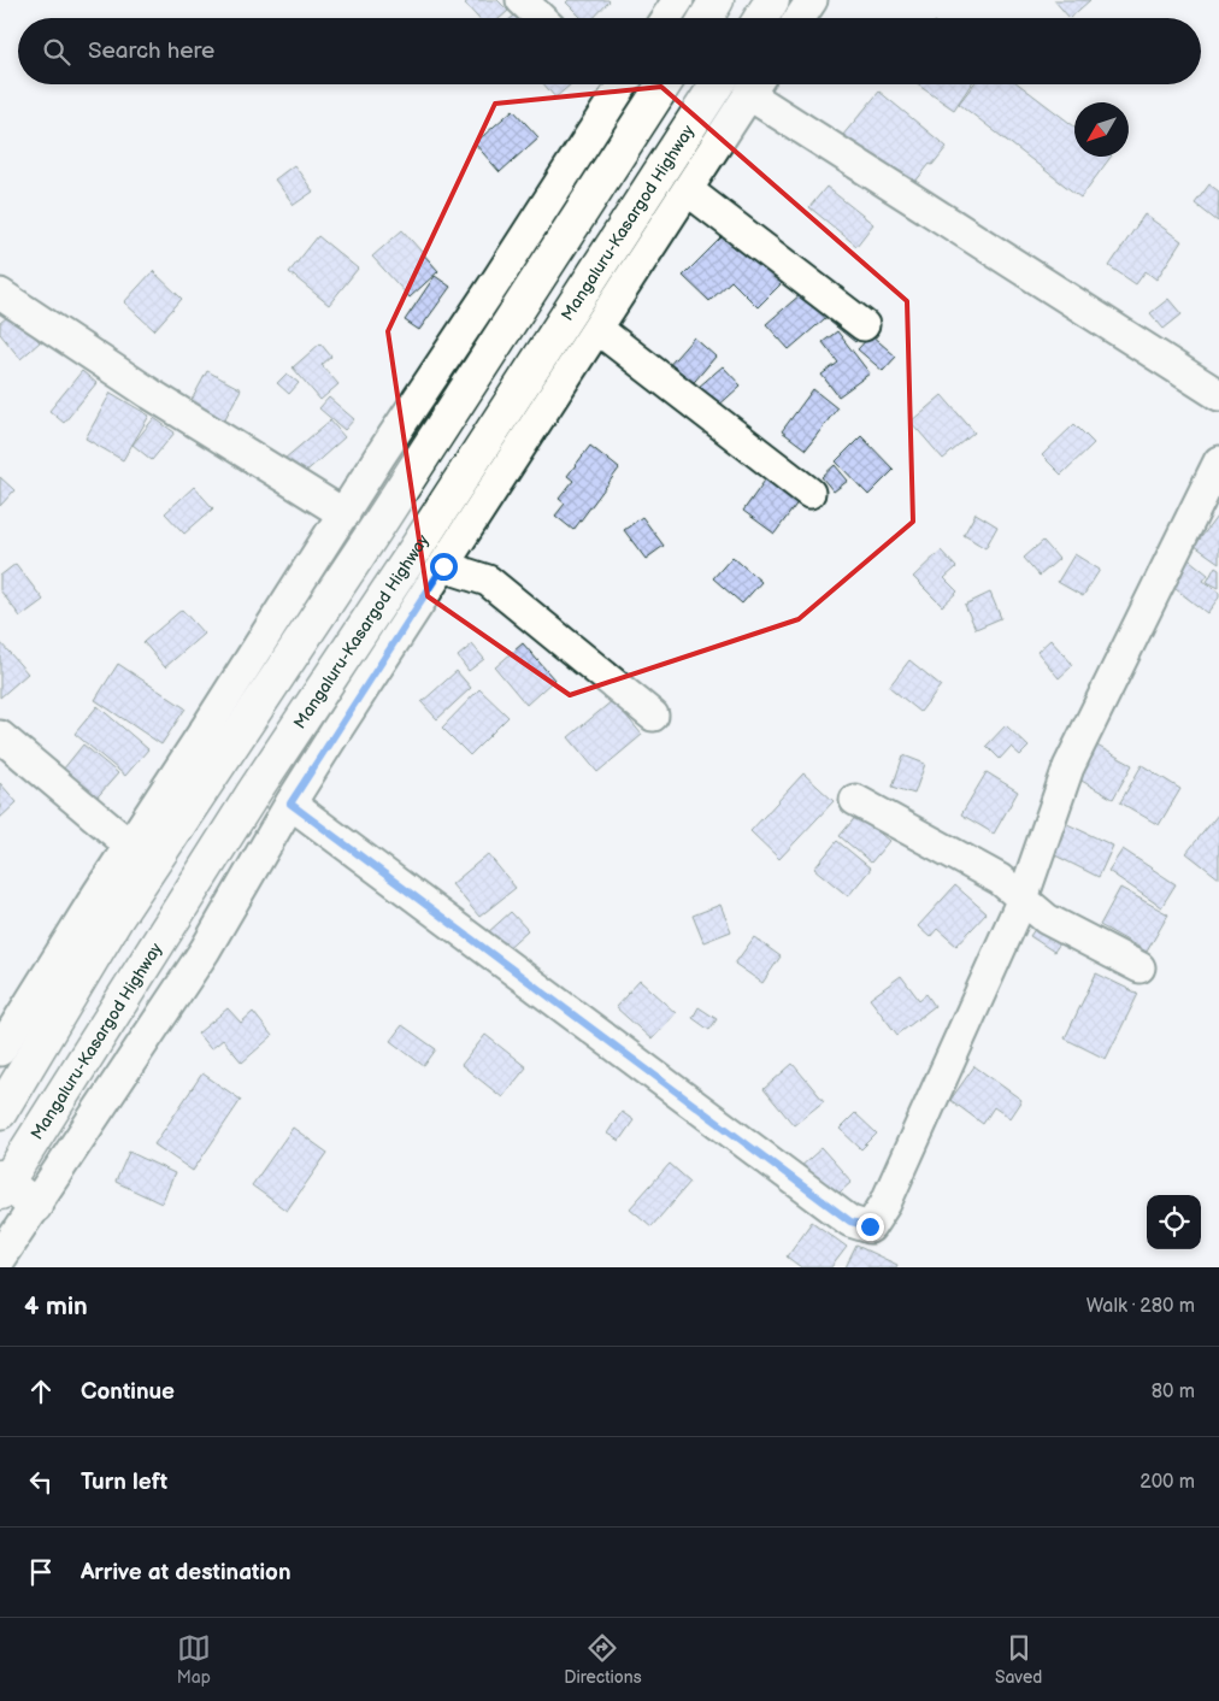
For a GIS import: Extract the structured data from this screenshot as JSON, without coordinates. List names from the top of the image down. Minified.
{"streets":{"main road":["Mangaluru-Kasargod Highway"]},"north":"bottom left","page":{"search":"Search here","heading":["4 min","Walk · 280 m"],"list":[["Continue","80 m"],["Turn left","200 m"],"Arrive at destination"],"nav":["Map","Directions","Saved"]}}
